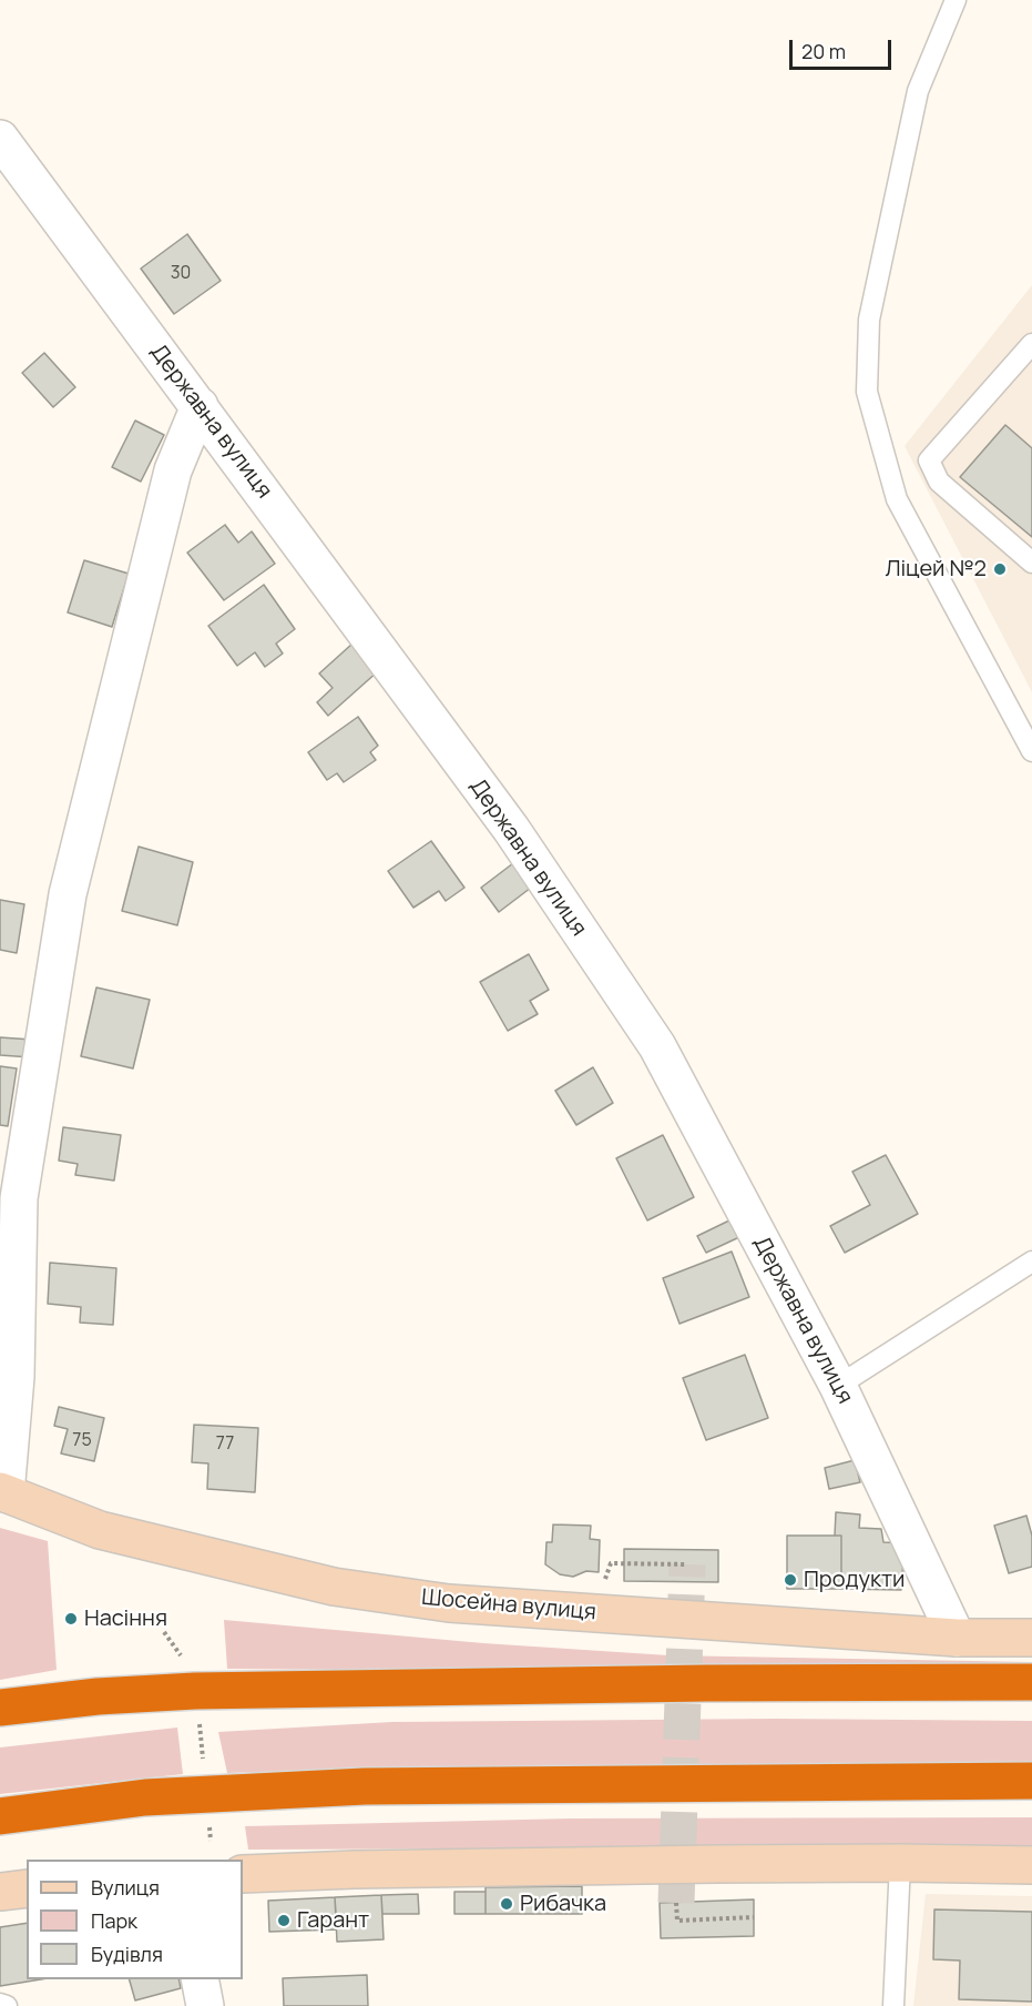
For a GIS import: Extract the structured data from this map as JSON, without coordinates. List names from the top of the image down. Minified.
{"streets":{"street":["Державна вулиця","Шосейна вулиця"]},"crossings":[["Державна вулиця","Шосейна вулиця"]],"places":["Ліцей №2","Продукти","Насіння","Рибачка","Гарант"],"house_numbers":["30","75","77"],"legend":["Вулиця","Парк","Будівля"],"scale_bar":"20 m"}
